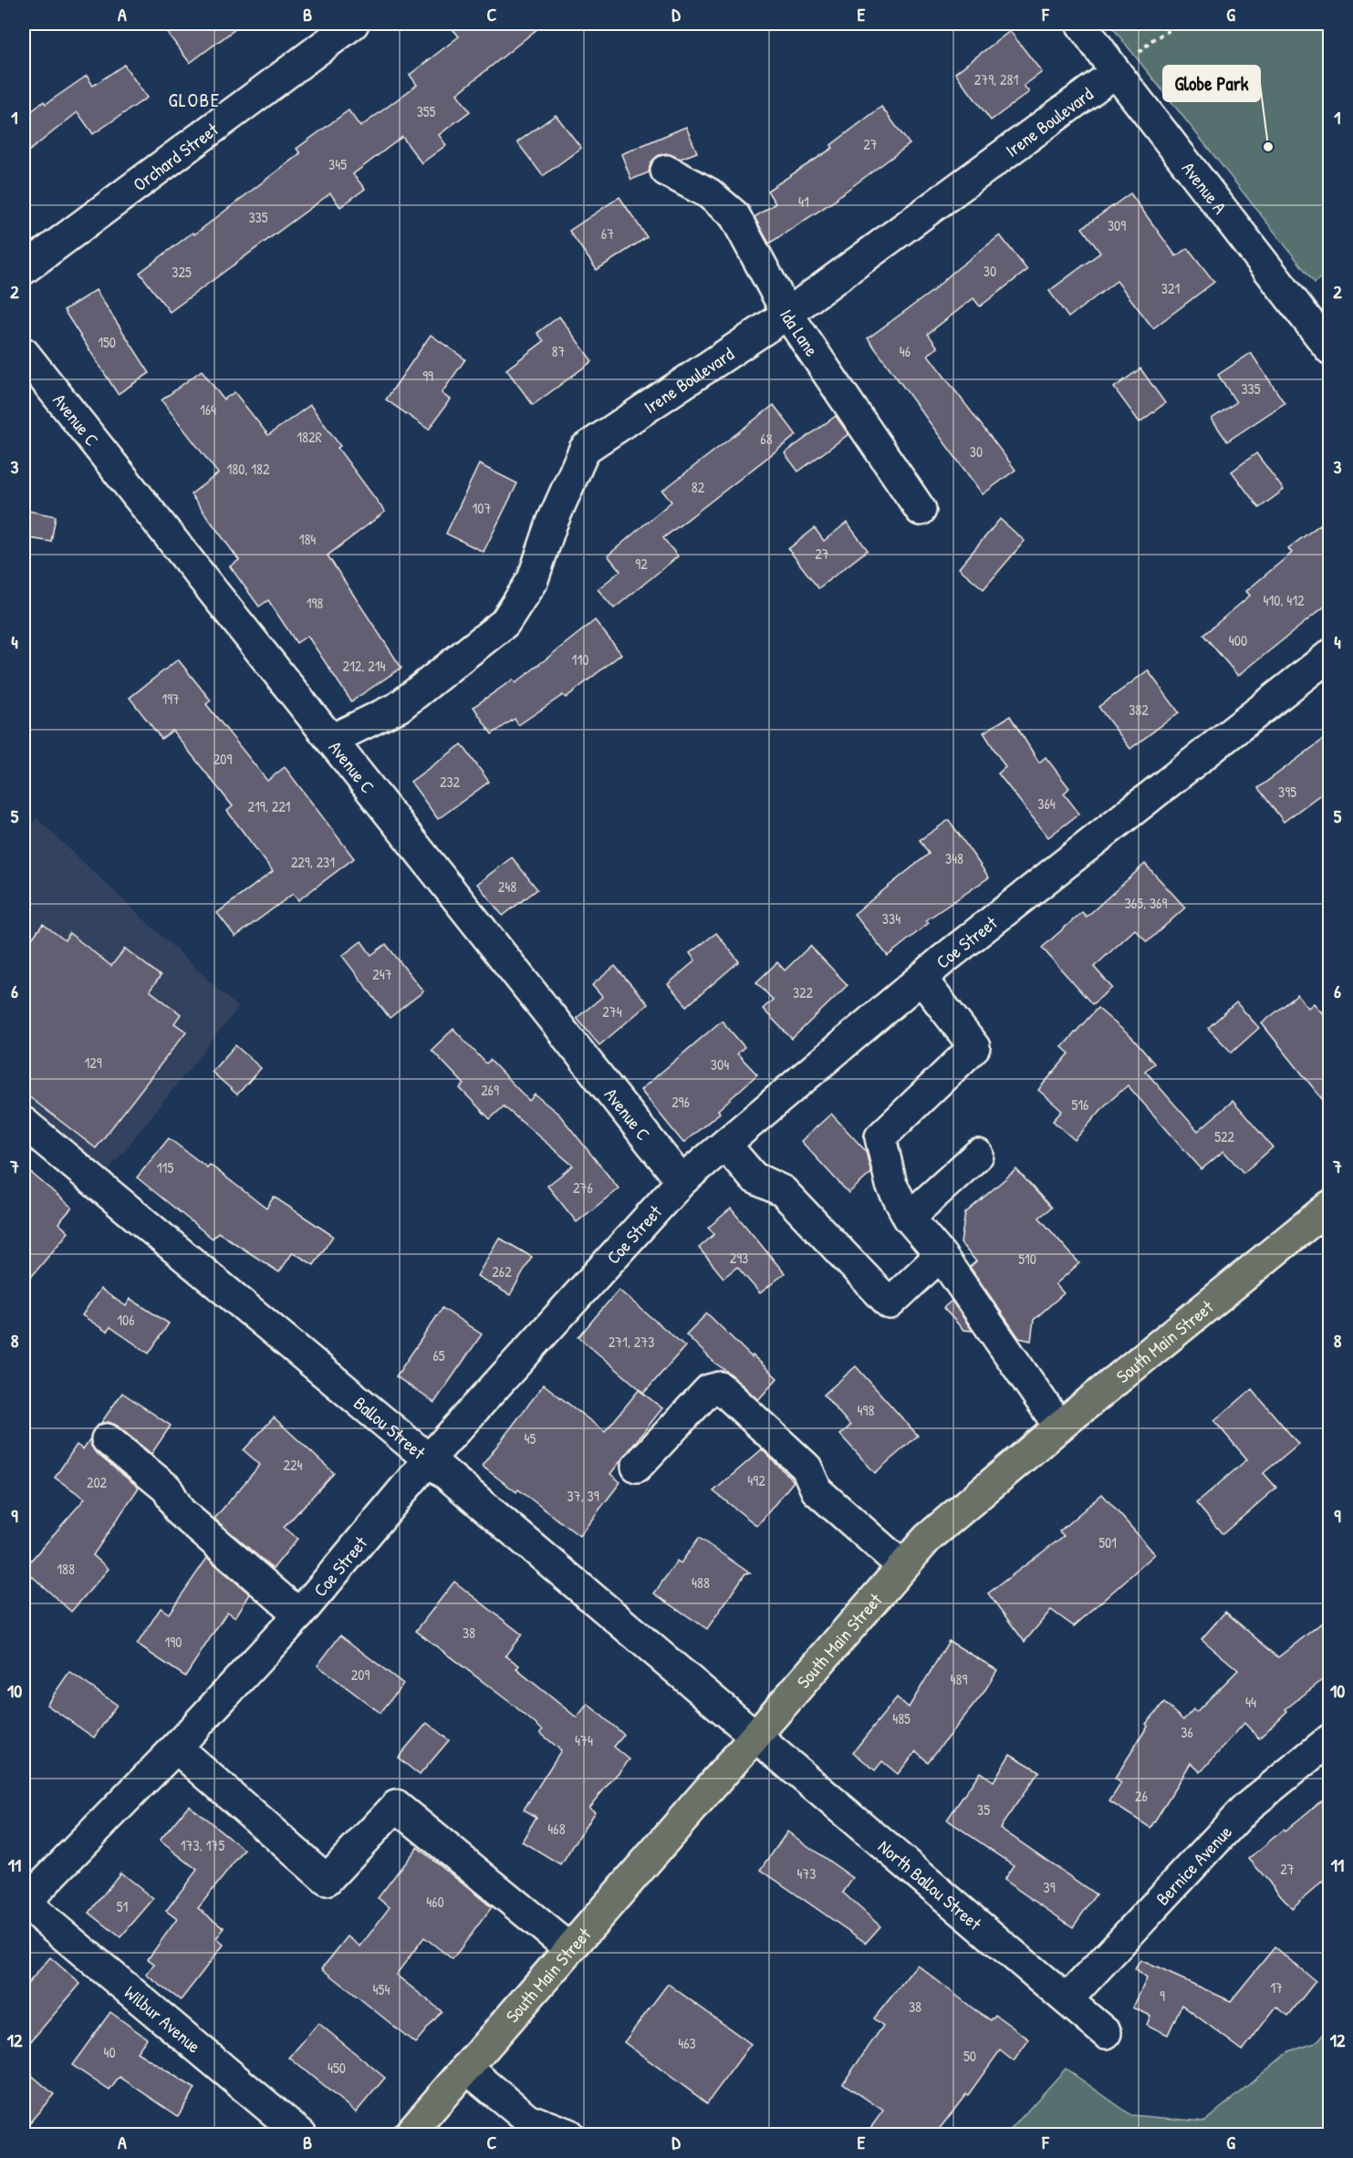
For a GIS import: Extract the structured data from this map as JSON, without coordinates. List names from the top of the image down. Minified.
{"streets":{"main road":["South Main Street"],"street":["Irene Boulevard","Orchard Street","Avenue A","Ida Lane","Avenue C","Coe Street","Ballou Street","Bernice Avenue","North Ballou Street","Wilbur Avenue"]},"crossings":[["Irene Boulevard","Avenue A"],["Irene Boulevard","Ida Lane"],["Irene Boulevard","Avenue C"],["Avenue C","Coe Street"],["Coe Street","Ballou Street"],["Coe Street","Wilbur Avenue"],["South Main Street","Ballou Street"],["South Main Street","North Ballou Street"],["Ballou Street","North Ballou Street"],["Bernice Avenue","North Ballou Street"]],"districts":["GLOBE"],"places":["Globe Park"],"house_numbers":["279, 281","355","27","345","41","335","309","67","30","325","321","150","87","46","99","335","164","182R","68","30","180, 182","82","107","184","27","92","410, 412","198","400","110","212, 214","197","382","209","232","395","364","219, 221","348","229, 231","248","365, 369","334","247","322","274","129","304","269","296","516","522","115","276","293","510","262","106","271, 273","65","498","45","224","492","202","37, 39","501","188","488","38","190","209","489","44","485","36","474","26","35","468","173, 175","27","473","39","460","51","17","454","9","38","463","40","50","450"],"grid":{"columns":["A","B","C","D","E","F","G"],"rows":["1","2","3","4","5","6","7","8","9","10","11","12"]}}
